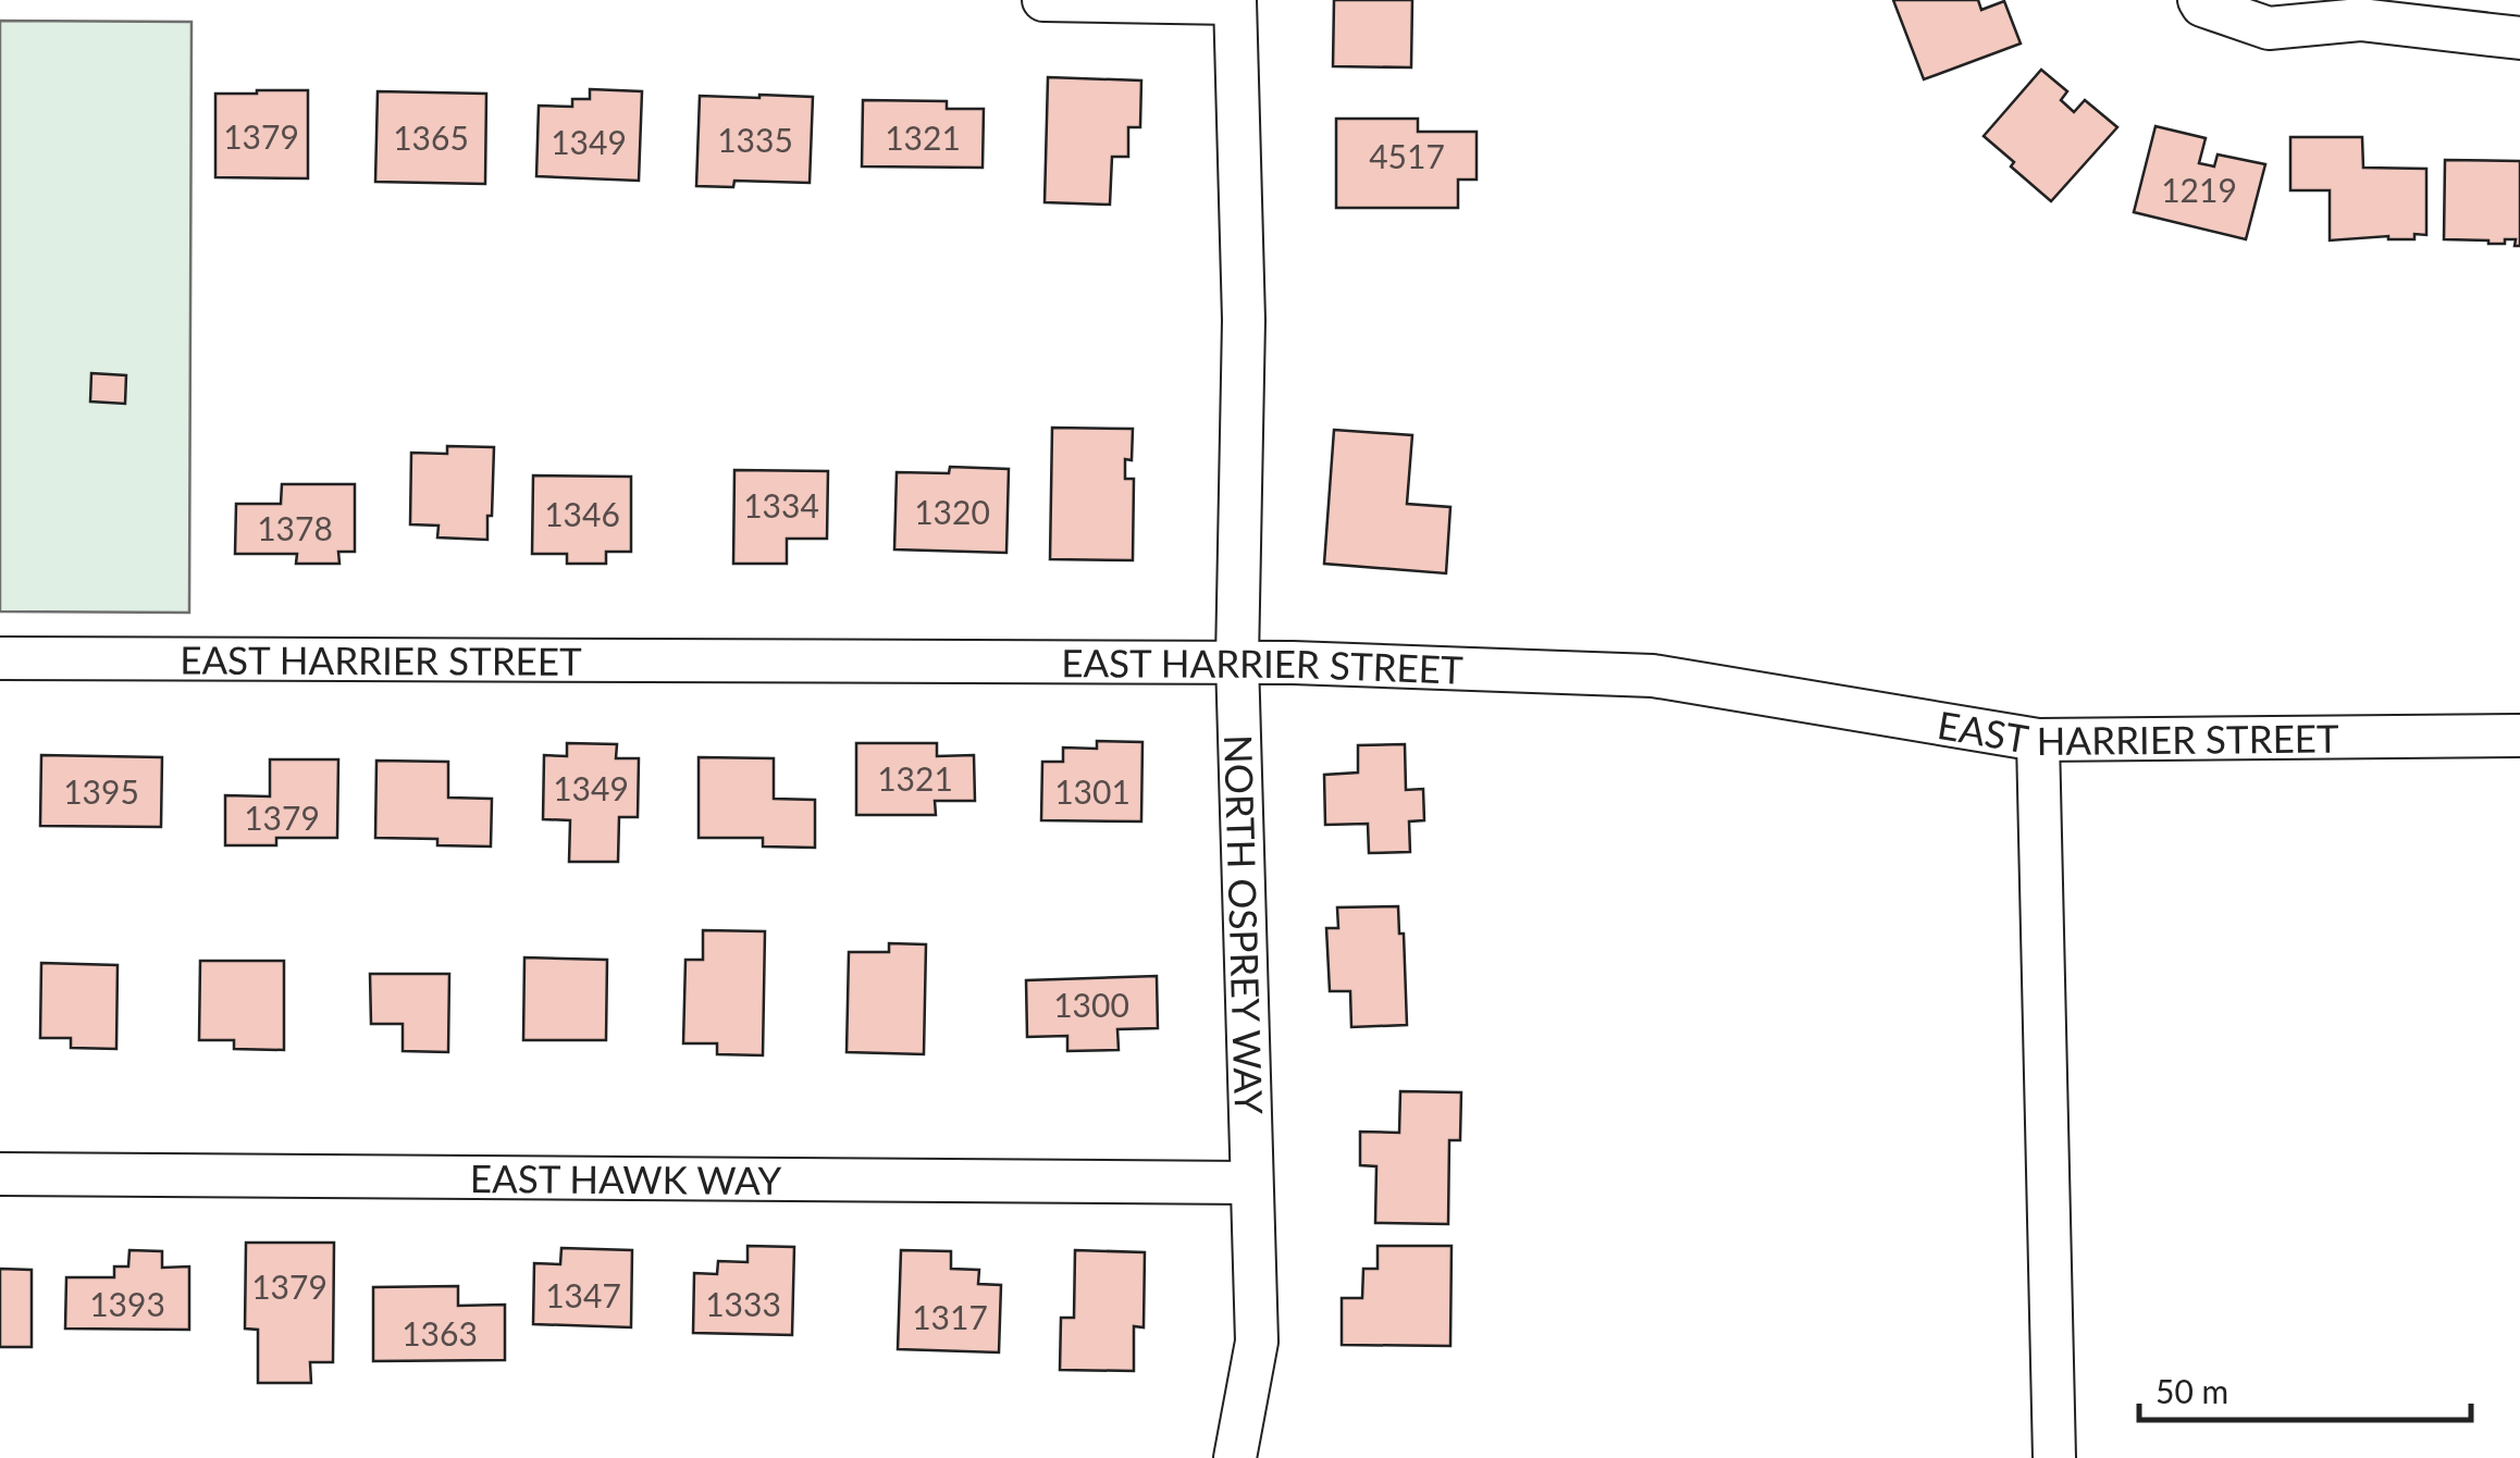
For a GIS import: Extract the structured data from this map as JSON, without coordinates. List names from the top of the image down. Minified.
{"streets":{"street":["EAST HARRIER STREET","NORTH OSPREY WAY","EAST HAWK WAY"]},"crossings":[["EAST HARRIER STREET","NORTH OSPREY WAY"],["NORTH OSPREY WAY","EAST HAWK WAY"]],"house_numbers":["1379","1365","1321","1335","1349","4517","1219","1334","1320","1346","1378","1321","1349","1395","1301","1379","1300","1379","1347","1393","1333","1317","1363"],"scale_bar":"50 m"}
